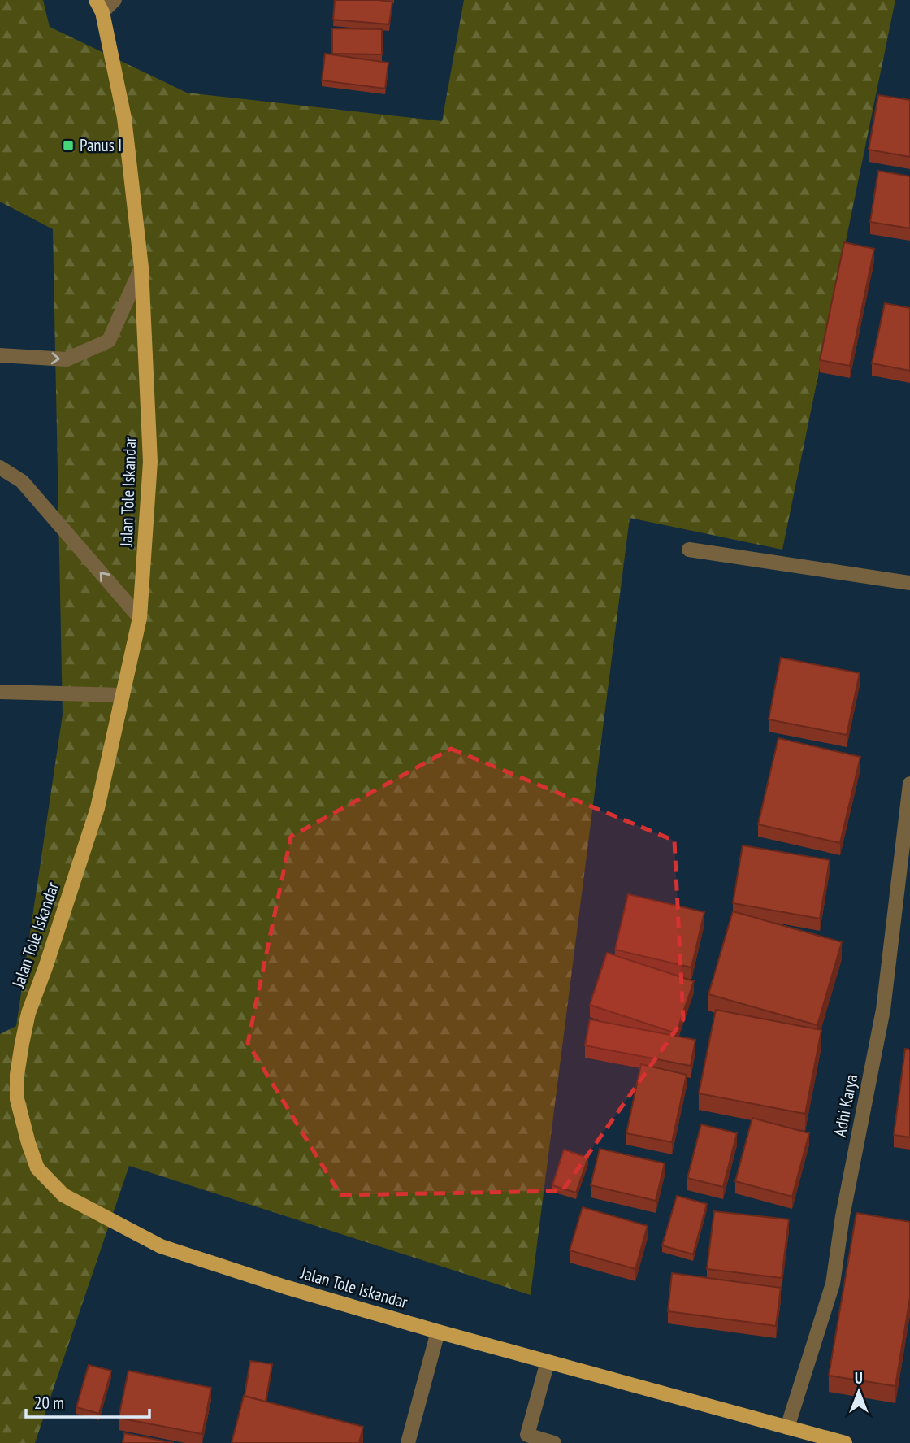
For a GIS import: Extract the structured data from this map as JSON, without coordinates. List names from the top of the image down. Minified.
{"streets":{"main road":["Jalan Tole Iskandar"],"street":["Adhi Karya"]},"crossings":[["Jalan Tole Iskandar","Adhi Karya"]],"places":{"transit":["Panus I"]},"scale_bar":"20 m","north":"top"}
